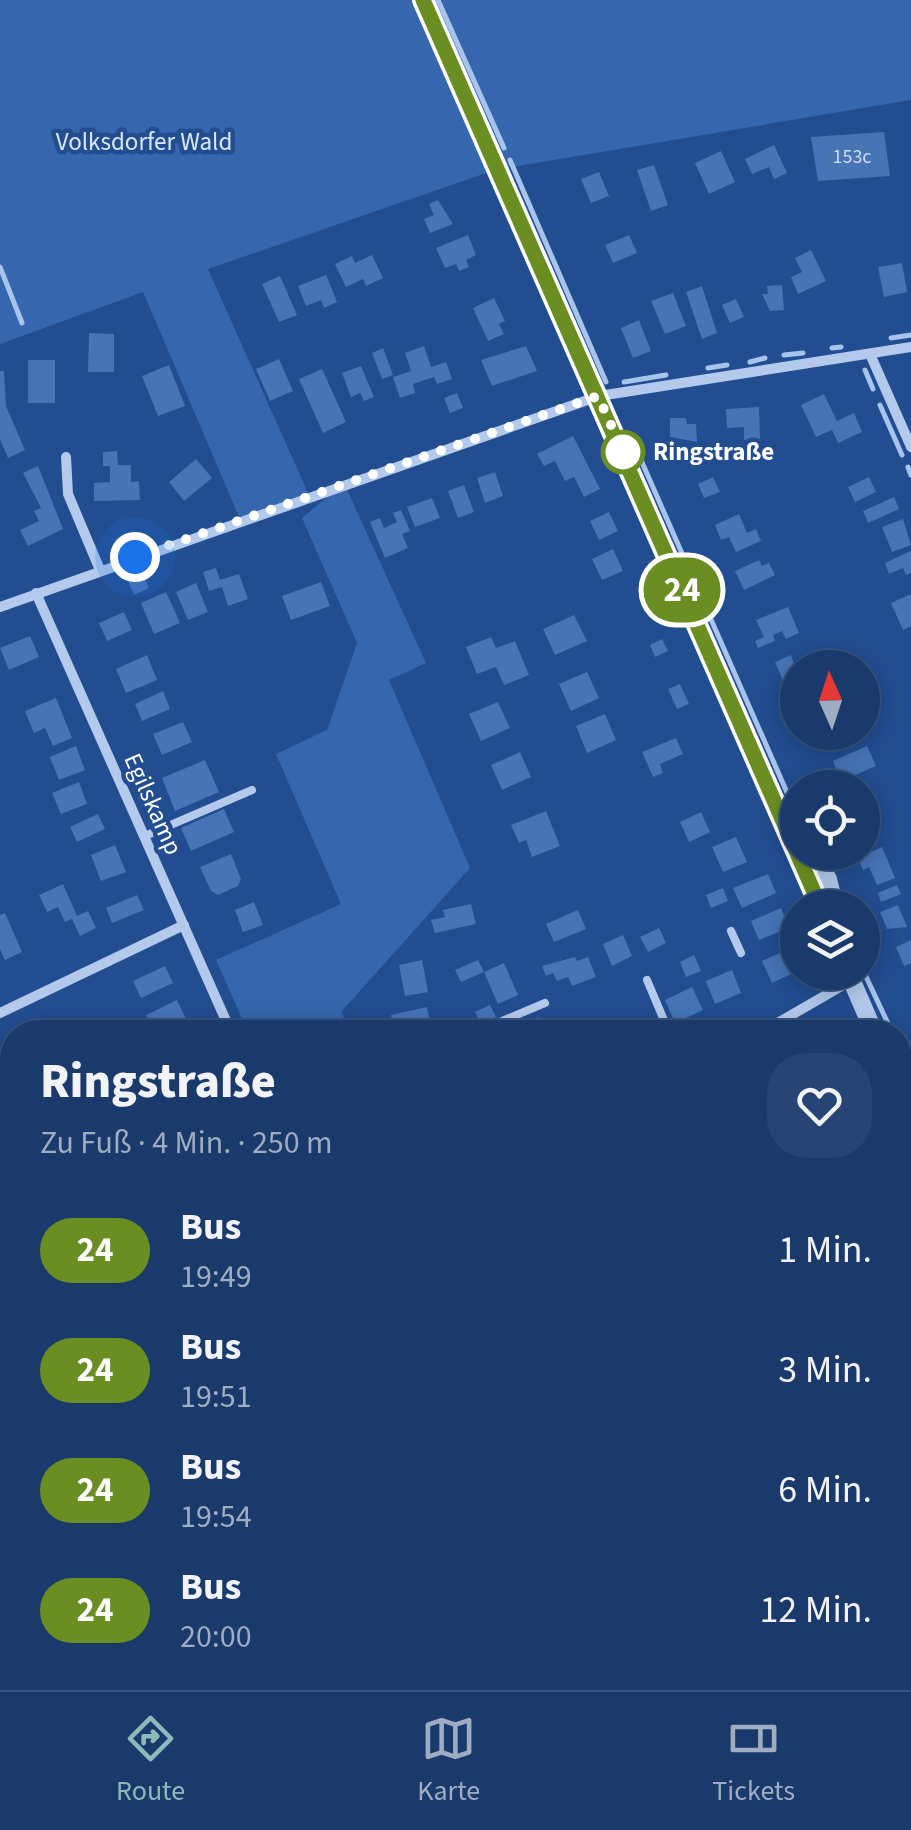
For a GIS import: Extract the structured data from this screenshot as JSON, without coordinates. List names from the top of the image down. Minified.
{"streets":{"street":["Egilskamp"]},"parks":["Volksdorfer Wald"],"places":["Ringstraße"],"lines":["bus line 24"],"house_numbers":["153c"],"north":"top","page":{"on_map":"24","heading":["Ringstraße","Zu Fuß · 4 Min. · 250 m"],"list":[{"mark":"24","name":"Bus","note":"19:49","value":"1 Min."},{"mark":"24","name":"Bus","note":"19:51","value":"3 Min."},{"mark":"24","name":"Bus","note":"19:54","value":"6 Min."},{"mark":"24","name":"Bus","note":"20:00","value":"12 Min."}],"tabs":["Route","Karte","Tickets"]}}
